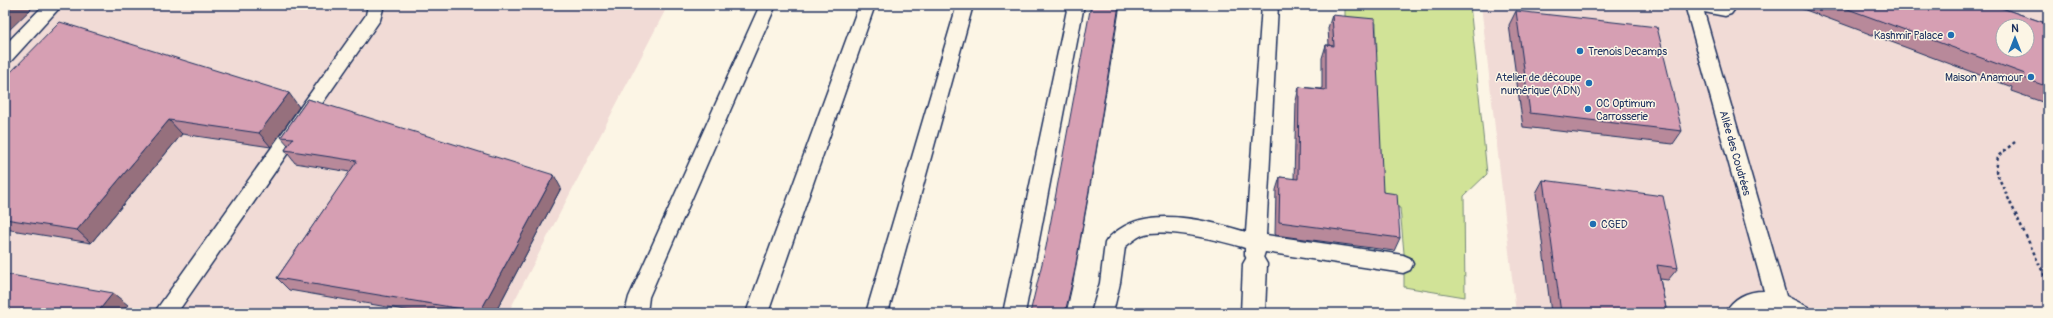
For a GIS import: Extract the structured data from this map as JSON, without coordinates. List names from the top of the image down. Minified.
{"streets":{"lane":["Allée des Coudrées"]},"places":["Kashmir Palace","Trenois Decamps","Maison Anamour","Atelier de découpe numérique (ADN)","OC Optimum Carrosserie","CGED"],"north":"top"}
